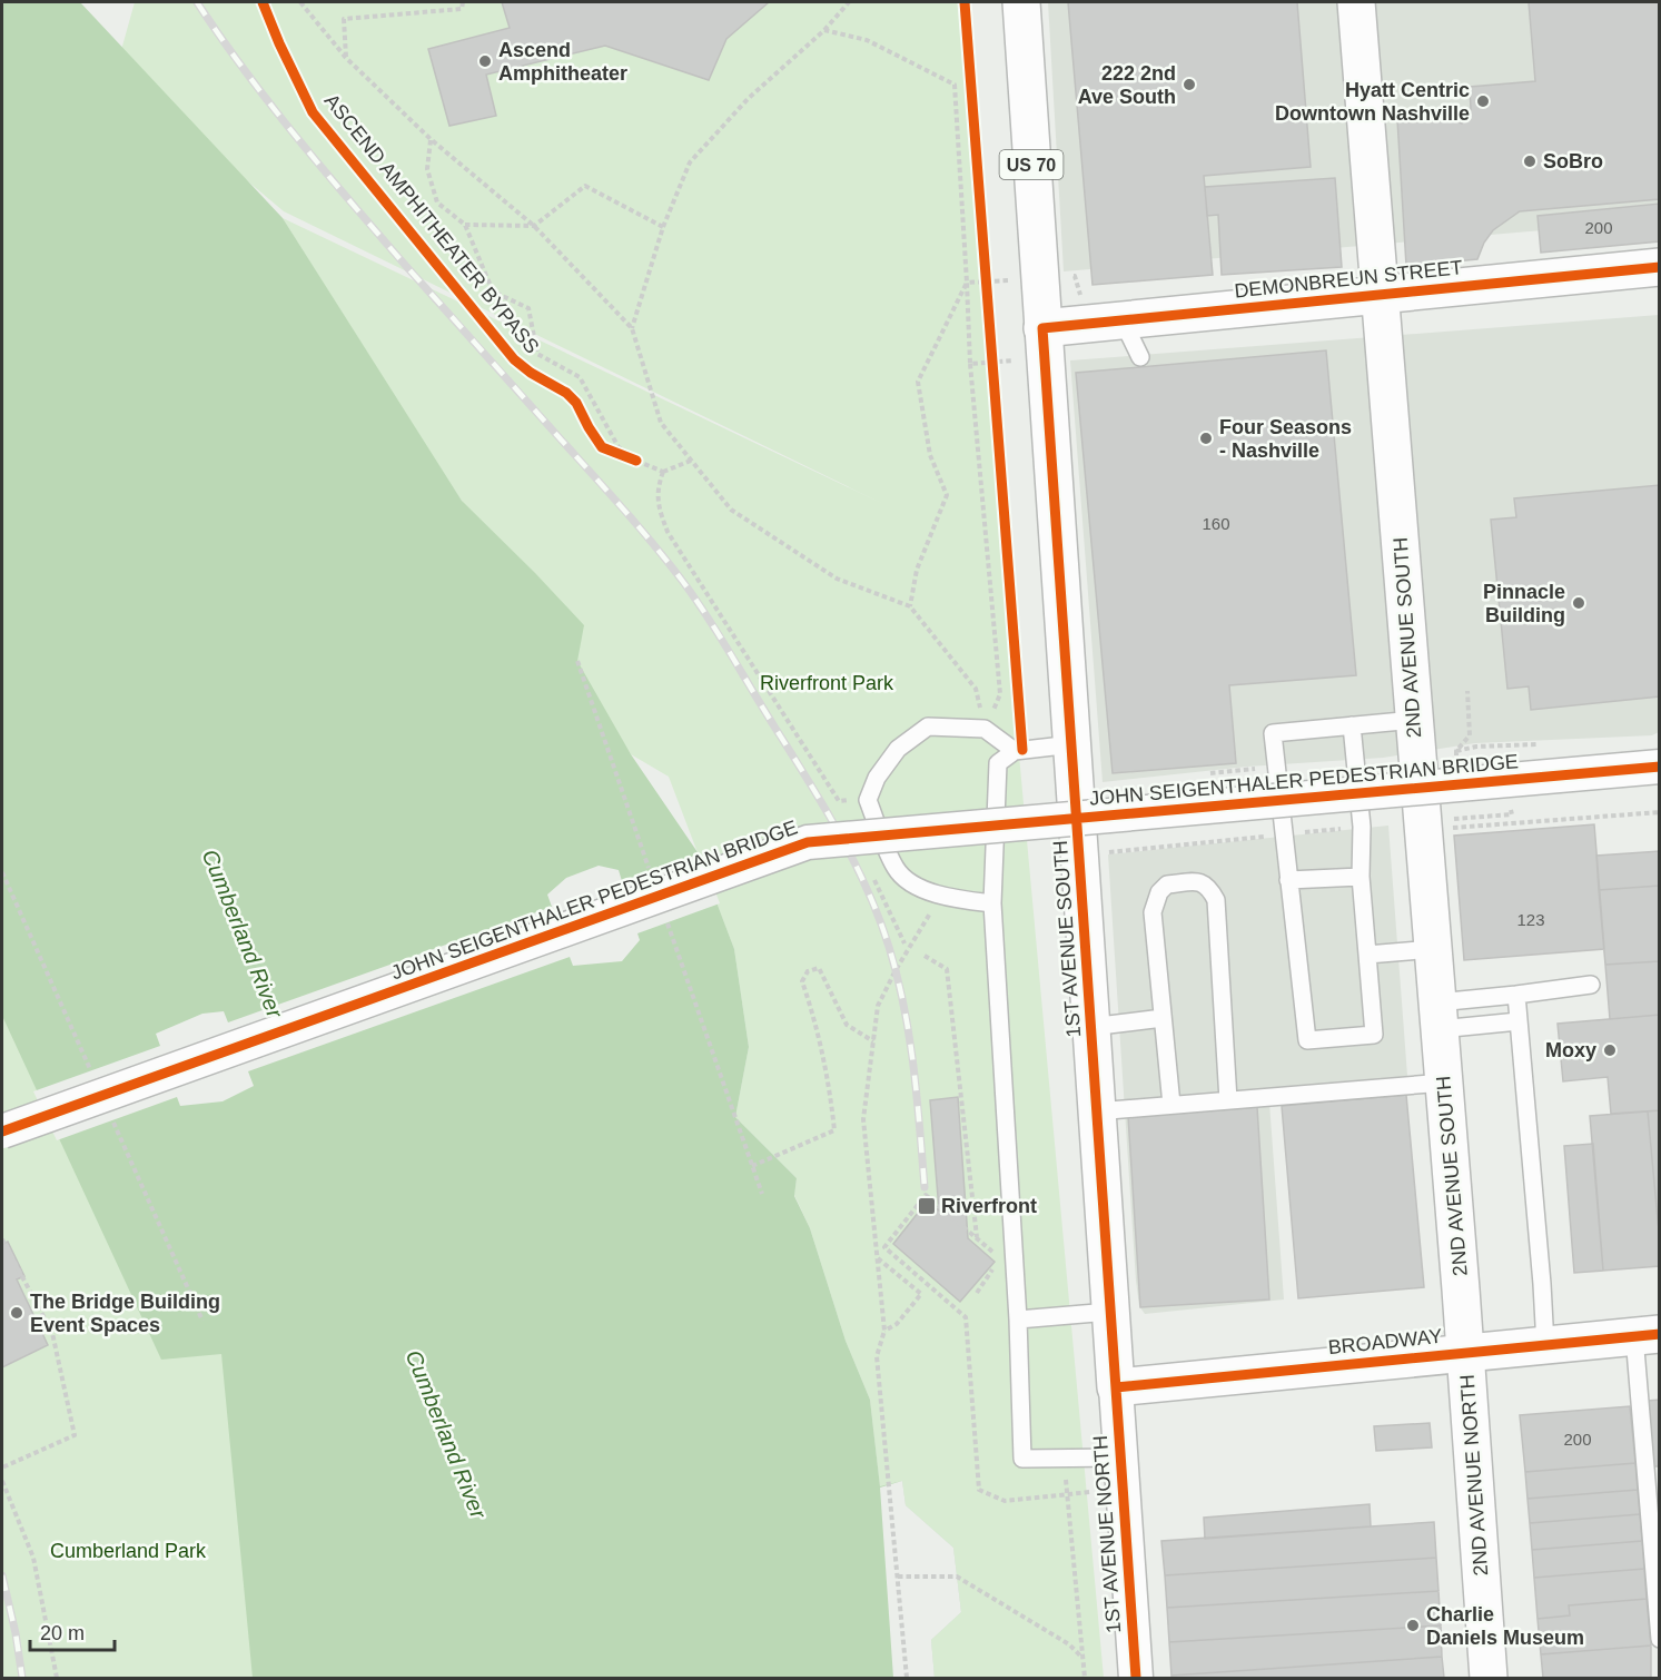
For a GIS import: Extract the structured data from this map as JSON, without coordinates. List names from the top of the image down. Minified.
{"streets":{"street":["US 70","DEMONBREUN STREET","2ND AVENUE SOUTH","JOHN SEIGENTHALER PEDESTRIAN BRIDGE","1ST AVENUE SOUTH","BROADWAY","2ND AVENUE NORTH","1ST AVENUE NORTH"],"cycle path":["ASCEND AMPHITHEATER BYPASS"]},"crossings":[["DEMONBREUN STREET","2ND AVENUE SOUTH"],["DEMONBREUN STREET","1ST AVENUE SOUTH"],["2ND AVENUE SOUTH","BROADWAY"],["2ND AVENUE SOUTH","2ND AVENUE NORTH"],["1ST AVENUE SOUTH","BROADWAY"],["1ST AVENUE SOUTH","1ST AVENUE NORTH"],["BROADWAY","2ND AVENUE NORTH"],["BROADWAY","1ST AVENUE NORTH"]],"water":["Cumberland River"],"parks":["Riverfront Park","Cumberland Park"],"places":{"other":["Ascend Amphitheater","222 2nd Ave South","Hyatt Centric Downtown Nashville","SoBro","Four Seasons - Nashville","Pinnacle Building","Moxy","The Bridge Building Event Spaces","Charlie Daniels Museum"],"transit":["Riverfront"]},"house_numbers":["200","160","123","200"],"scale_bar":"20 m"}
